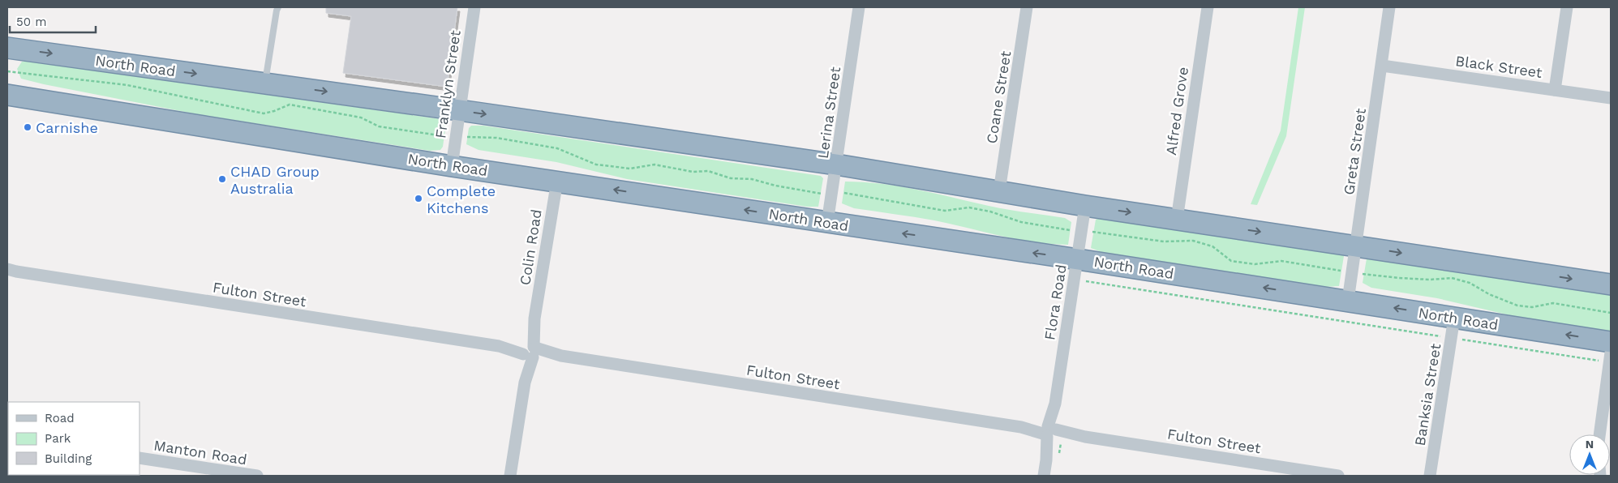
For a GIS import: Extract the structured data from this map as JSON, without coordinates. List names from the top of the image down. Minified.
{"streets":{"highway":["North Road"],"street":["Black Street","Franklyn Street","Coane Street","Alfred Grove","Lerina Street","Greta Street","Colin Road","Fulton Street","Flora Road","Banksia Street","Manton Road"]},"crossings":[["North Road","Franklyn Street"],["North Road","Coane Street"],["North Road","Alfred Grove"],["North Road","Lerina Street"],["North Road","Greta Street"],["North Road","Colin Road"],["North Road","Flora Road"],["North Road","Banksia Street"],["Black Street","Greta Street"],["Colin Road","Fulton Street"],["Fulton Street","Flora Road"]],"places":["Carnishe","CHAD Group Australia","Complete Kitchens"],"legend":["Road","Park","Building"],"scale_bar":"50 m","north":"top"}
